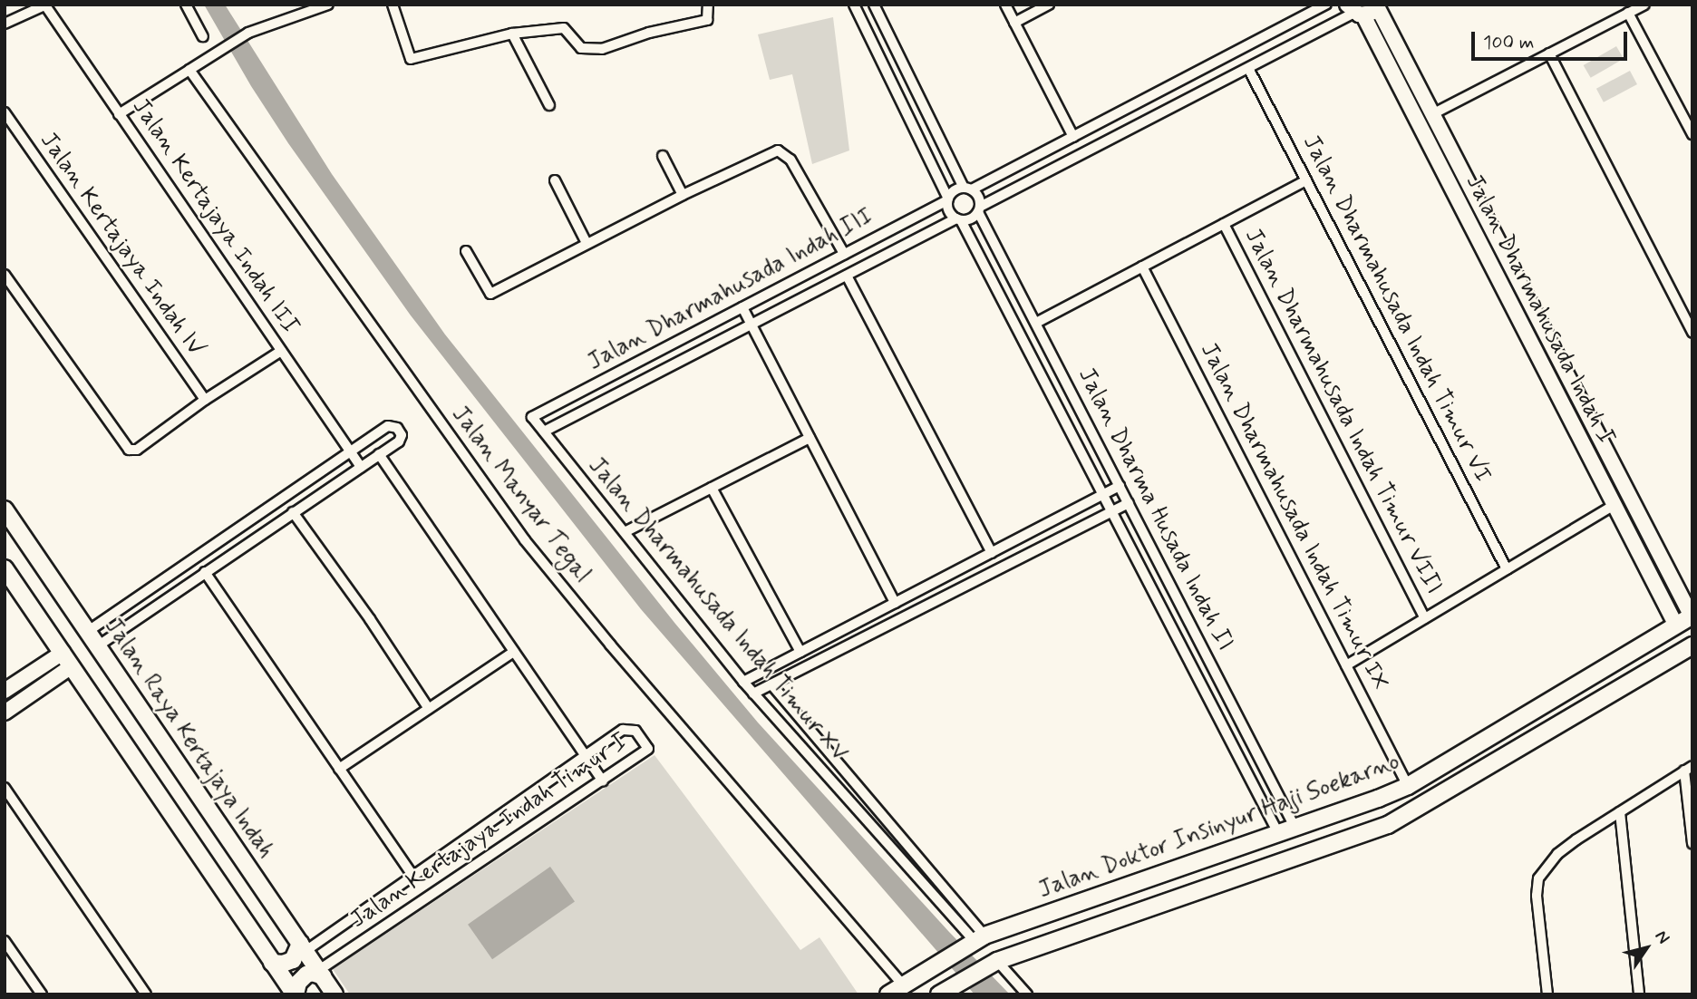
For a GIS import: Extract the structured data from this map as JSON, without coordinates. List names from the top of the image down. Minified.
{"streets":{"main road":["Jalan Dharmahusada Indah I","Jalan Raya Kertajaya Indah","Jalan Doktor Insinyur Haji Soekarno"],"street":["Jalan Kertajaya Indah III","Jalan Kertajaya Indah IV","Jalan Dharmahusada Indah III","Jalan Dharmahusada Indah Timur VI","Jalan Dharmahusada Indah Timur VIII","Jalan Manyar Tegal","Jalan Dharma Husada Indah II","Jalan Dharmahusada Indah Timur IX","Jalan Dharmahusada Indah Timur XV","Jalan Kertajaya Indah Timur I"]},"crossings":[["Jalan Dharmahusada Indah III","Jalan Dharma Husada Indah II"],["Jalan Dharmahusada Indah III","Jalan Dharmahusada Indah Timur XV"],["Jalan Dharmahusada Indah I","Jalan Doktor Insinyur Haji Soekarno"],["Jalan Manyar Tegal","Jalan Doktor Insinyur Haji Soekarno"],["Jalan Dharma Husada Indah II","Jalan Doktor Insinyur Haji Soekarno"],["Jalan Dharmahusada Indah Timur IX","Jalan Doktor Insinyur Haji Soekarno"],["Jalan Dharmahusada Indah Timur XV","Jalan Doktor Insinyur Haji Soekarno"],["Jalan Raya Kertajaya Indah","Jalan Kertajaya Indah Timur I"]],"scale_bar":"100 m","north":"top right"}
